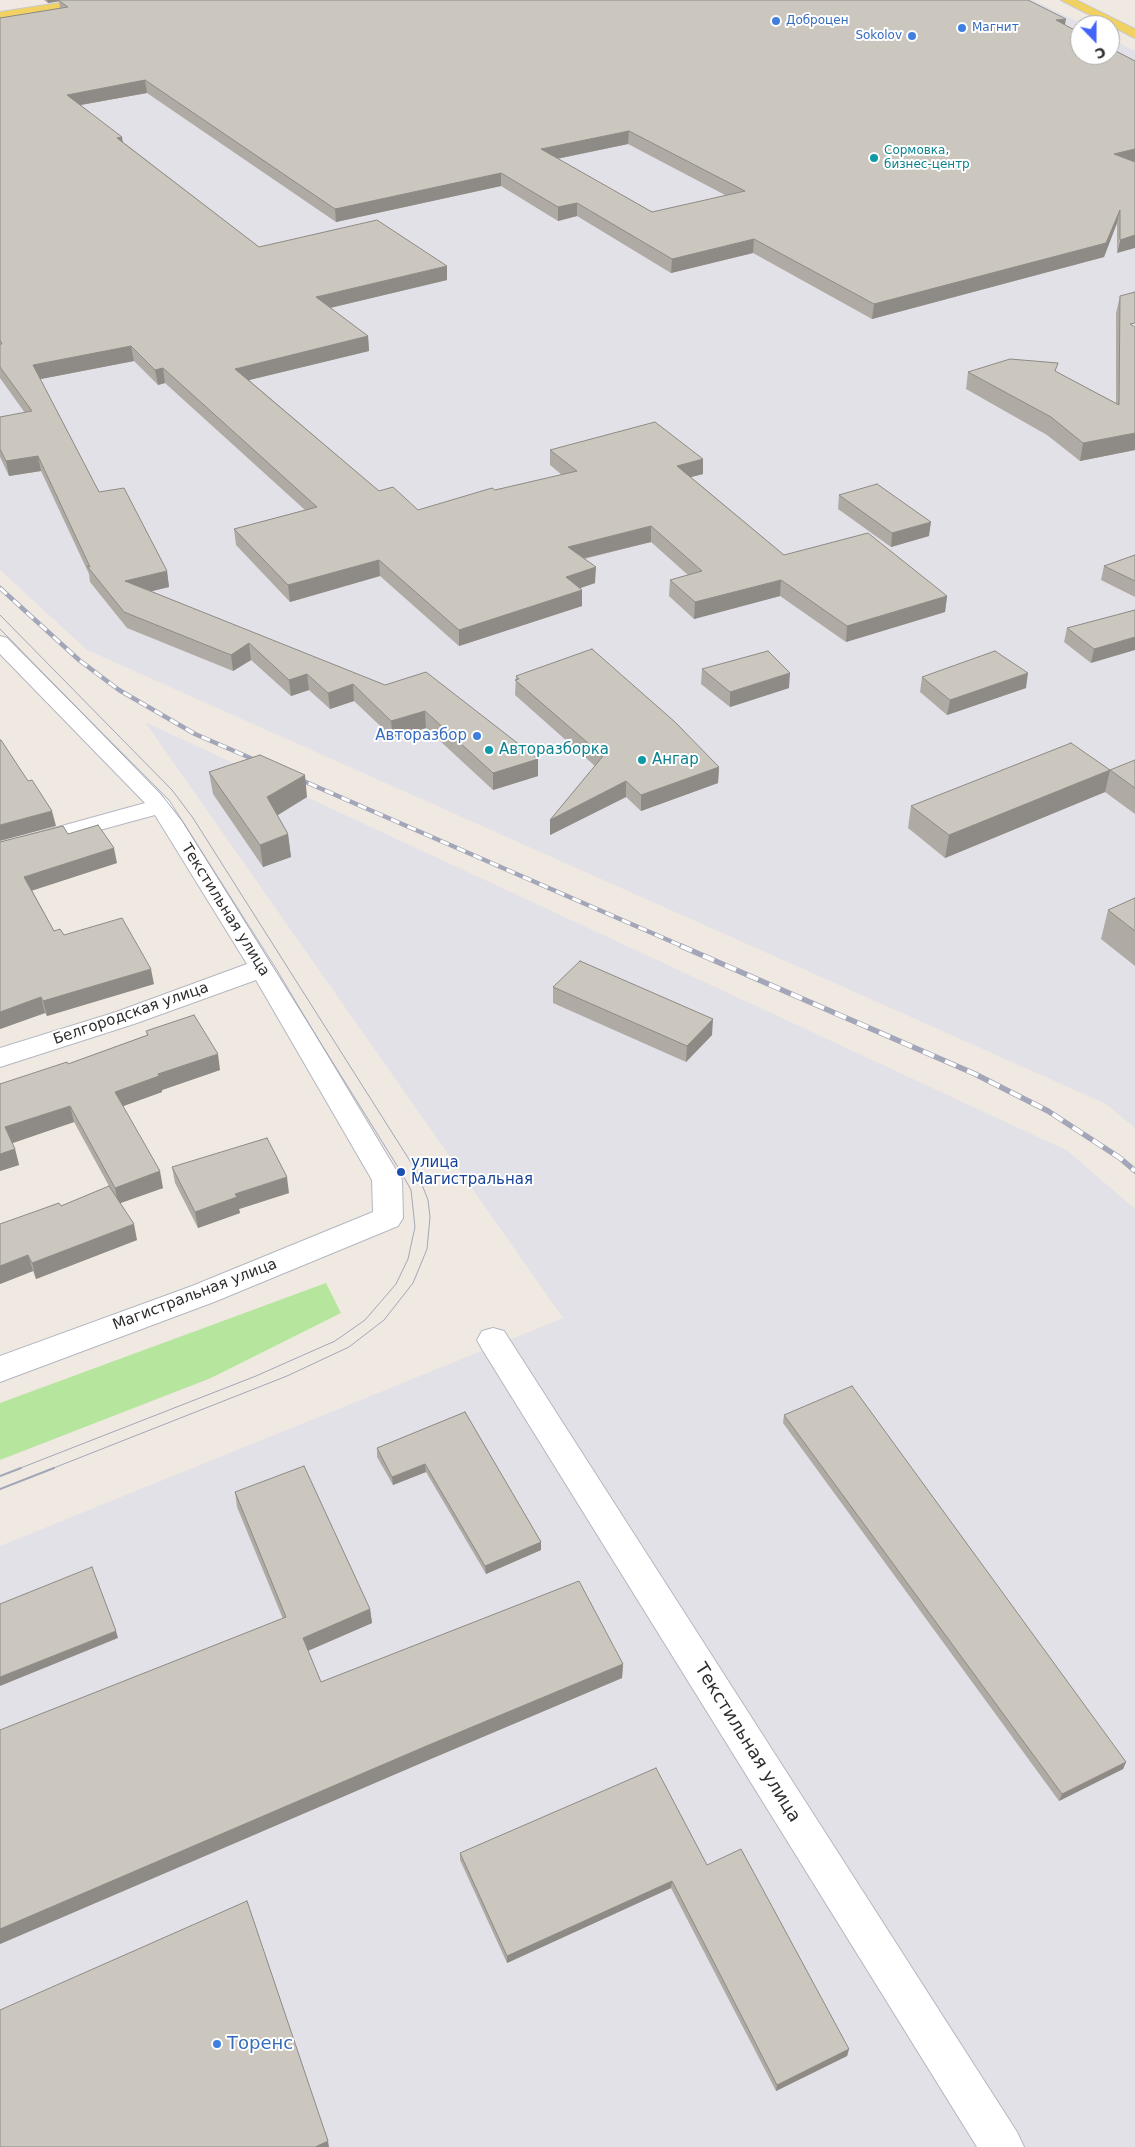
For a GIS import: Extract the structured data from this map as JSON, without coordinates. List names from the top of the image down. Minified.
{"streets":{"street":["Текстильная улица","Белгородская улица","Магистральная улица"]},"crossings":[["Текстильная улица","Белгородская улица"],["Текстильная улица","Магистральная улица"]],"places":["Доброцен","Магнит","Sokolov","Сормовка, бизнес-центр","Авторазбор","Авторазборка","Ангар","улица Магистральная","Торенс"],"north":"bottom"}
